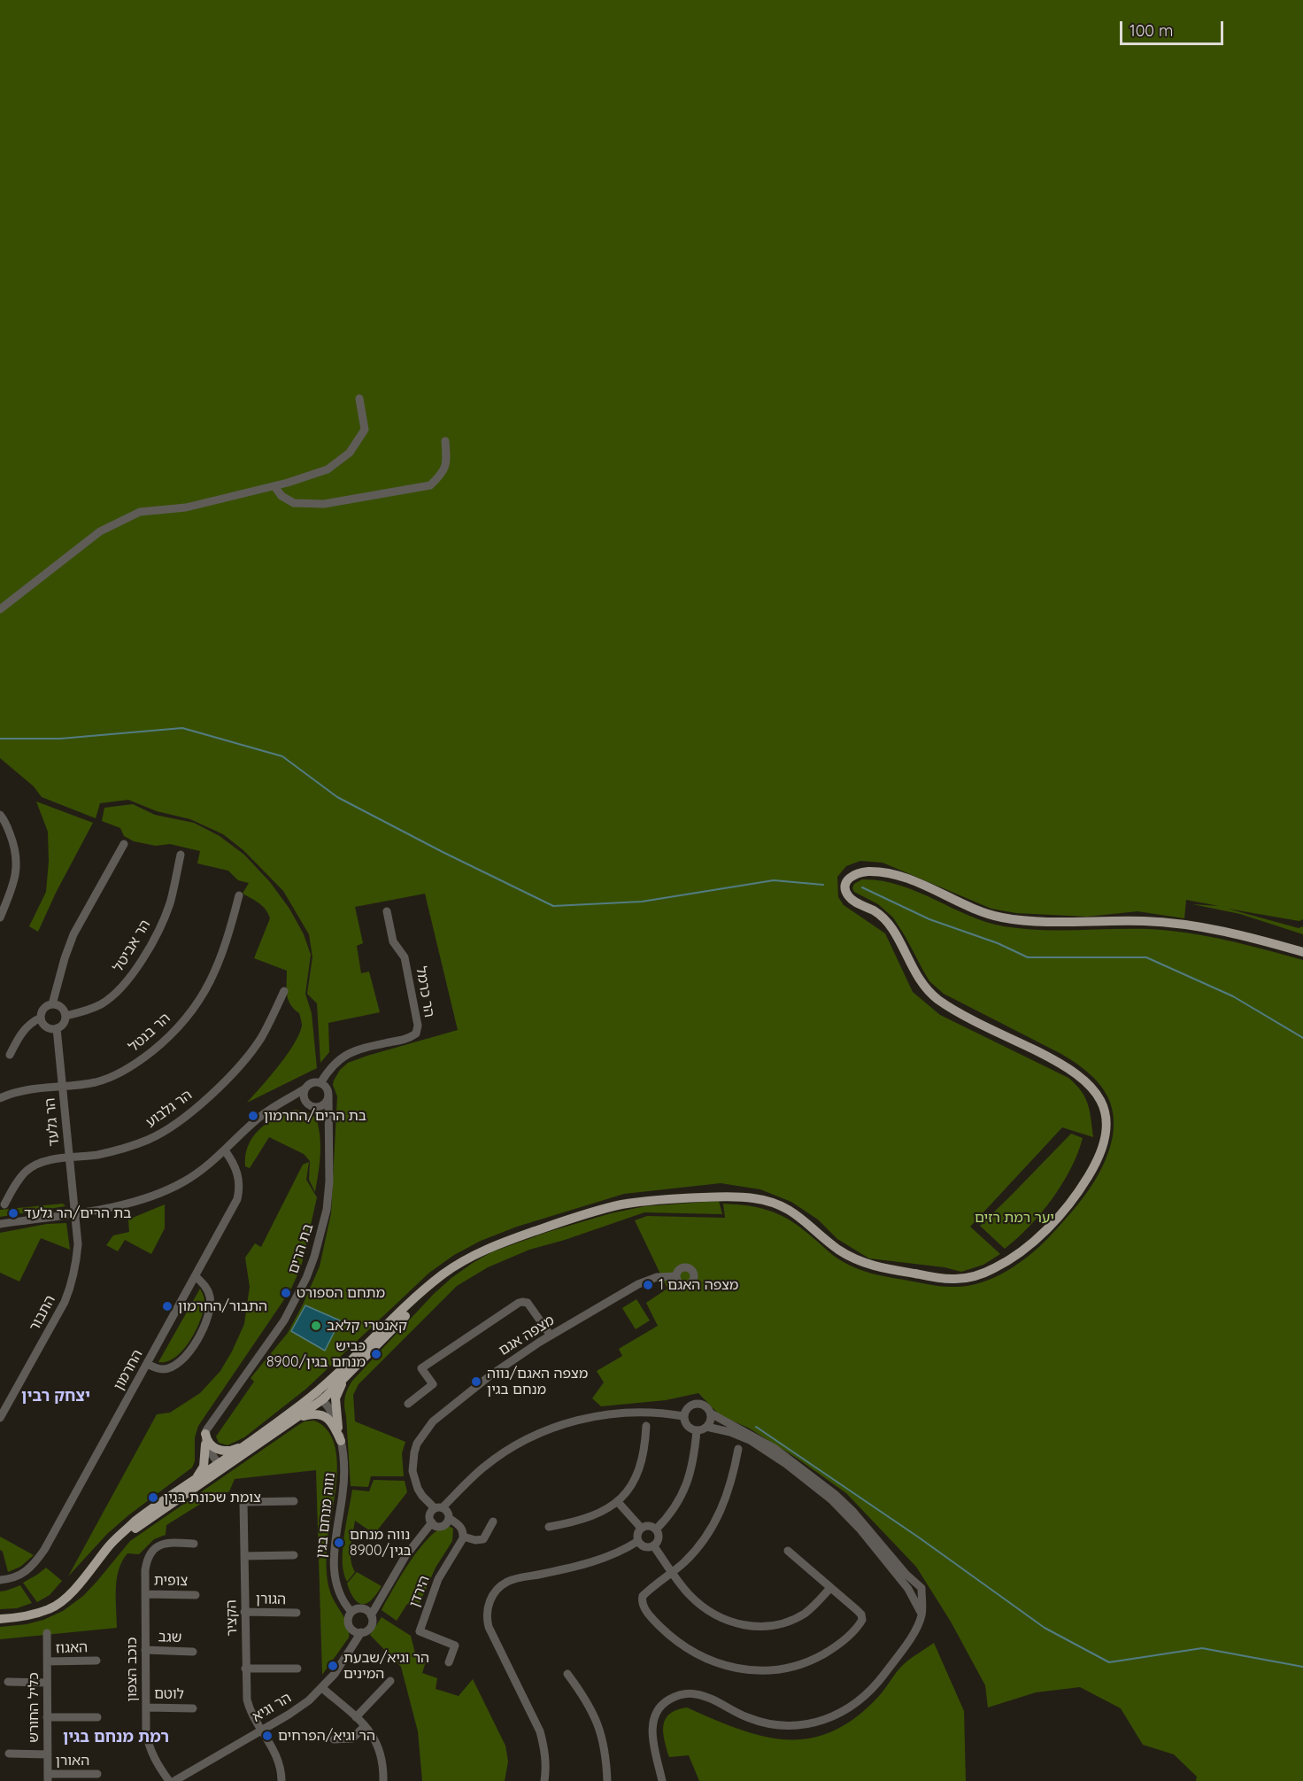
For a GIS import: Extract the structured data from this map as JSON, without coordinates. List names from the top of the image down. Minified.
{"streets":{"street":["הר אביטל","הר כרמל","הר בנטל","הר גלבוע","הר גלעד","בת הרים","התבור","מצפה אגם","החרמון","נווה מנחם בגין","צופית","הירדן","הגורן","הקציר","שגב","האגוז","כוכב הצפון","לוטם","כליל החורש","הר וגיא","האורן"]},"crossings":[["הר אביטל","הר גלעד"],["הר כרמל","בת הרים"],["הר בנטל","הר גלעד"],["הר גלבוע","הר גלעד"],["הר גלעד","התבור"],["נווה מנחם בגין","הר וגיא"],["צופית","כוכב הצפון"],["הגורן","הקציר"],["הקציר","הר וגיא"],["שגב","כוכב הצפון"],["האגוז","כליל החורש"],["כוכב הצפון","לוטם"],["כליל החורש","האורן"]],"districts":["יצחק רבין","רמת מנחם בגין"],"parks":["יער רמת רזים"],"places":["בת הרים/החרמון","בת הרים/הר גלעד","מצפה האגם 1","מתחם הספורט","התבור/החרמון","קאנטרי קלאב","כביש 8900/מנחם בגין","מצפה האגם/נווה מנחם בגין","צומת שכונת בגין","נווה מנחם בגין/8900","הר וגיא/שבעת המינים","הר וגיא/הפרחים"],"scale_bar":"100 m"}
